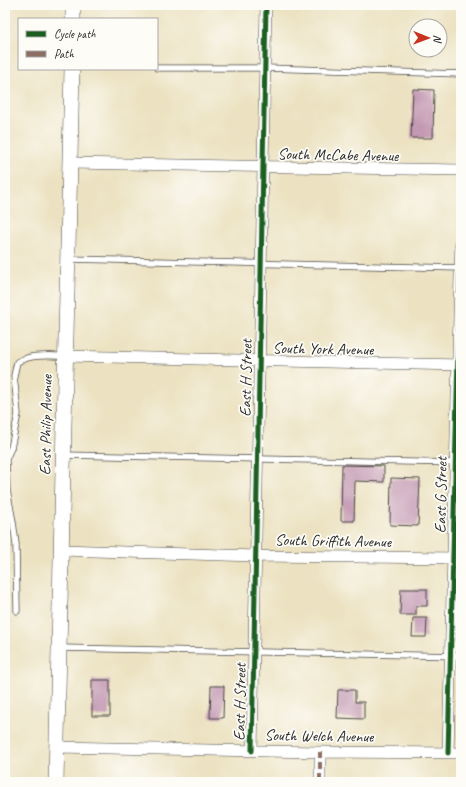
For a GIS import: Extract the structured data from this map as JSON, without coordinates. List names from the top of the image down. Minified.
{"streets":{"main road":["East Philip Avenue"],"street":["South McCabe Avenue","South York Avenue","East H Street","East G Street","South Griffith Avenue","South Welch Avenue"]},"crossings":[["South McCabe Avenue","East H Street"],["South McCabe Avenue","East Philip Avenue"],["South York Avenue","East H Street"],["South York Avenue","East Philip Avenue"],["South York Avenue","East G Street"],["East H Street","South Griffith Avenue"],["East H Street","South Welch Avenue"],["East Philip Avenue","South Griffith Avenue"],["East Philip Avenue","South Welch Avenue"],["East G Street","South Griffith Avenue"],["East G Street","South Welch Avenue"]],"legend":["Cycle path","Path"],"north":"right"}
